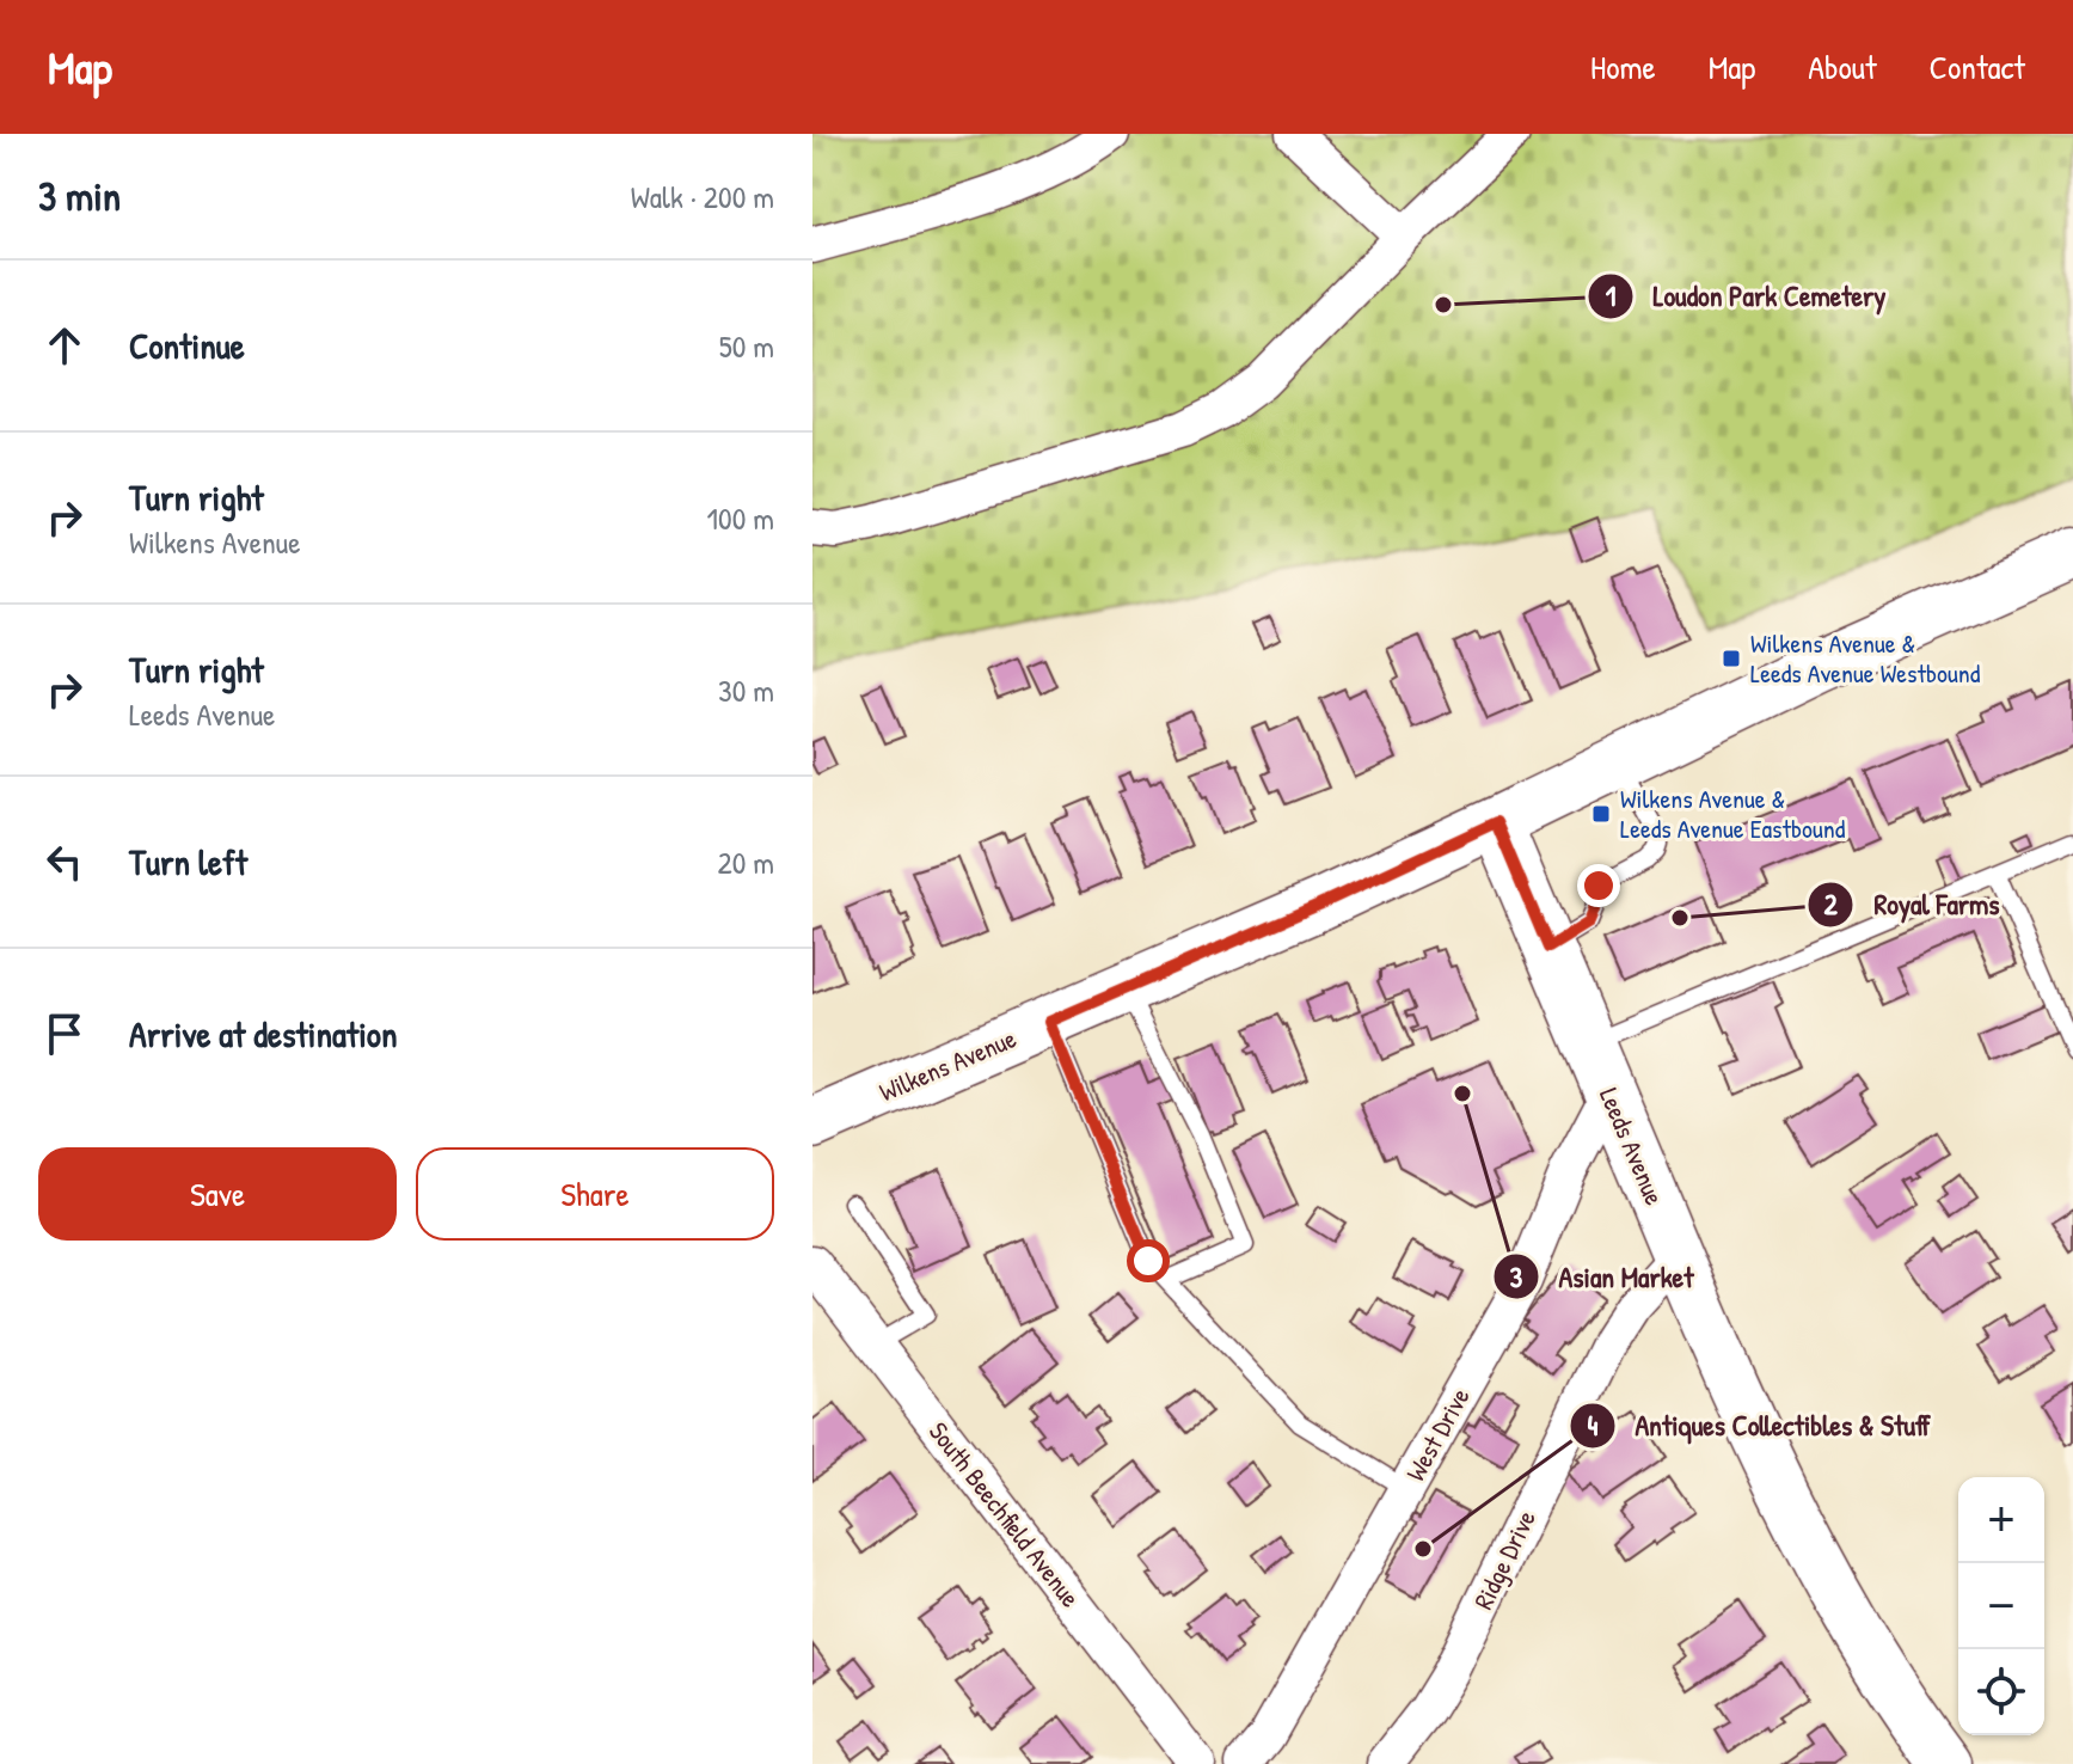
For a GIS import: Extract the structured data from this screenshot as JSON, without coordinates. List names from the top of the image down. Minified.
{"streets":{"main road":["Wilkens Avenue","Leeds Avenue"],"street":["West Drive","South Beechfield Avenue","Ridge Drive"]},"crossings":[["Wilkens Avenue","Leeds Avenue"],["Leeds Avenue","West Drive"],["Leeds Avenue","Ridge Drive"]],"places":{"other":["Loudon Park Cemetery","Royal Farms","Asian Market","Antiques Collectibles & Stuff"],"transit":["Wilkens Avenue & Leeds Avenue Westbound","Wilkens Avenue & Leeds Avenue Eastbound"]},"page":{"header":"Map","nav":["Home","Map","About","Contact"],"heading":["3 min","Walk · 200 m"],"list":[["Continue","50 m"],["Turn right","Wilkens Avenue","100 m"],["Turn right","Leeds Avenue","30 m"],["Turn left","20 m"],"Arrive at destination"],"buttons":["Save","Share"],"map_buttons":["+","−"]}}
